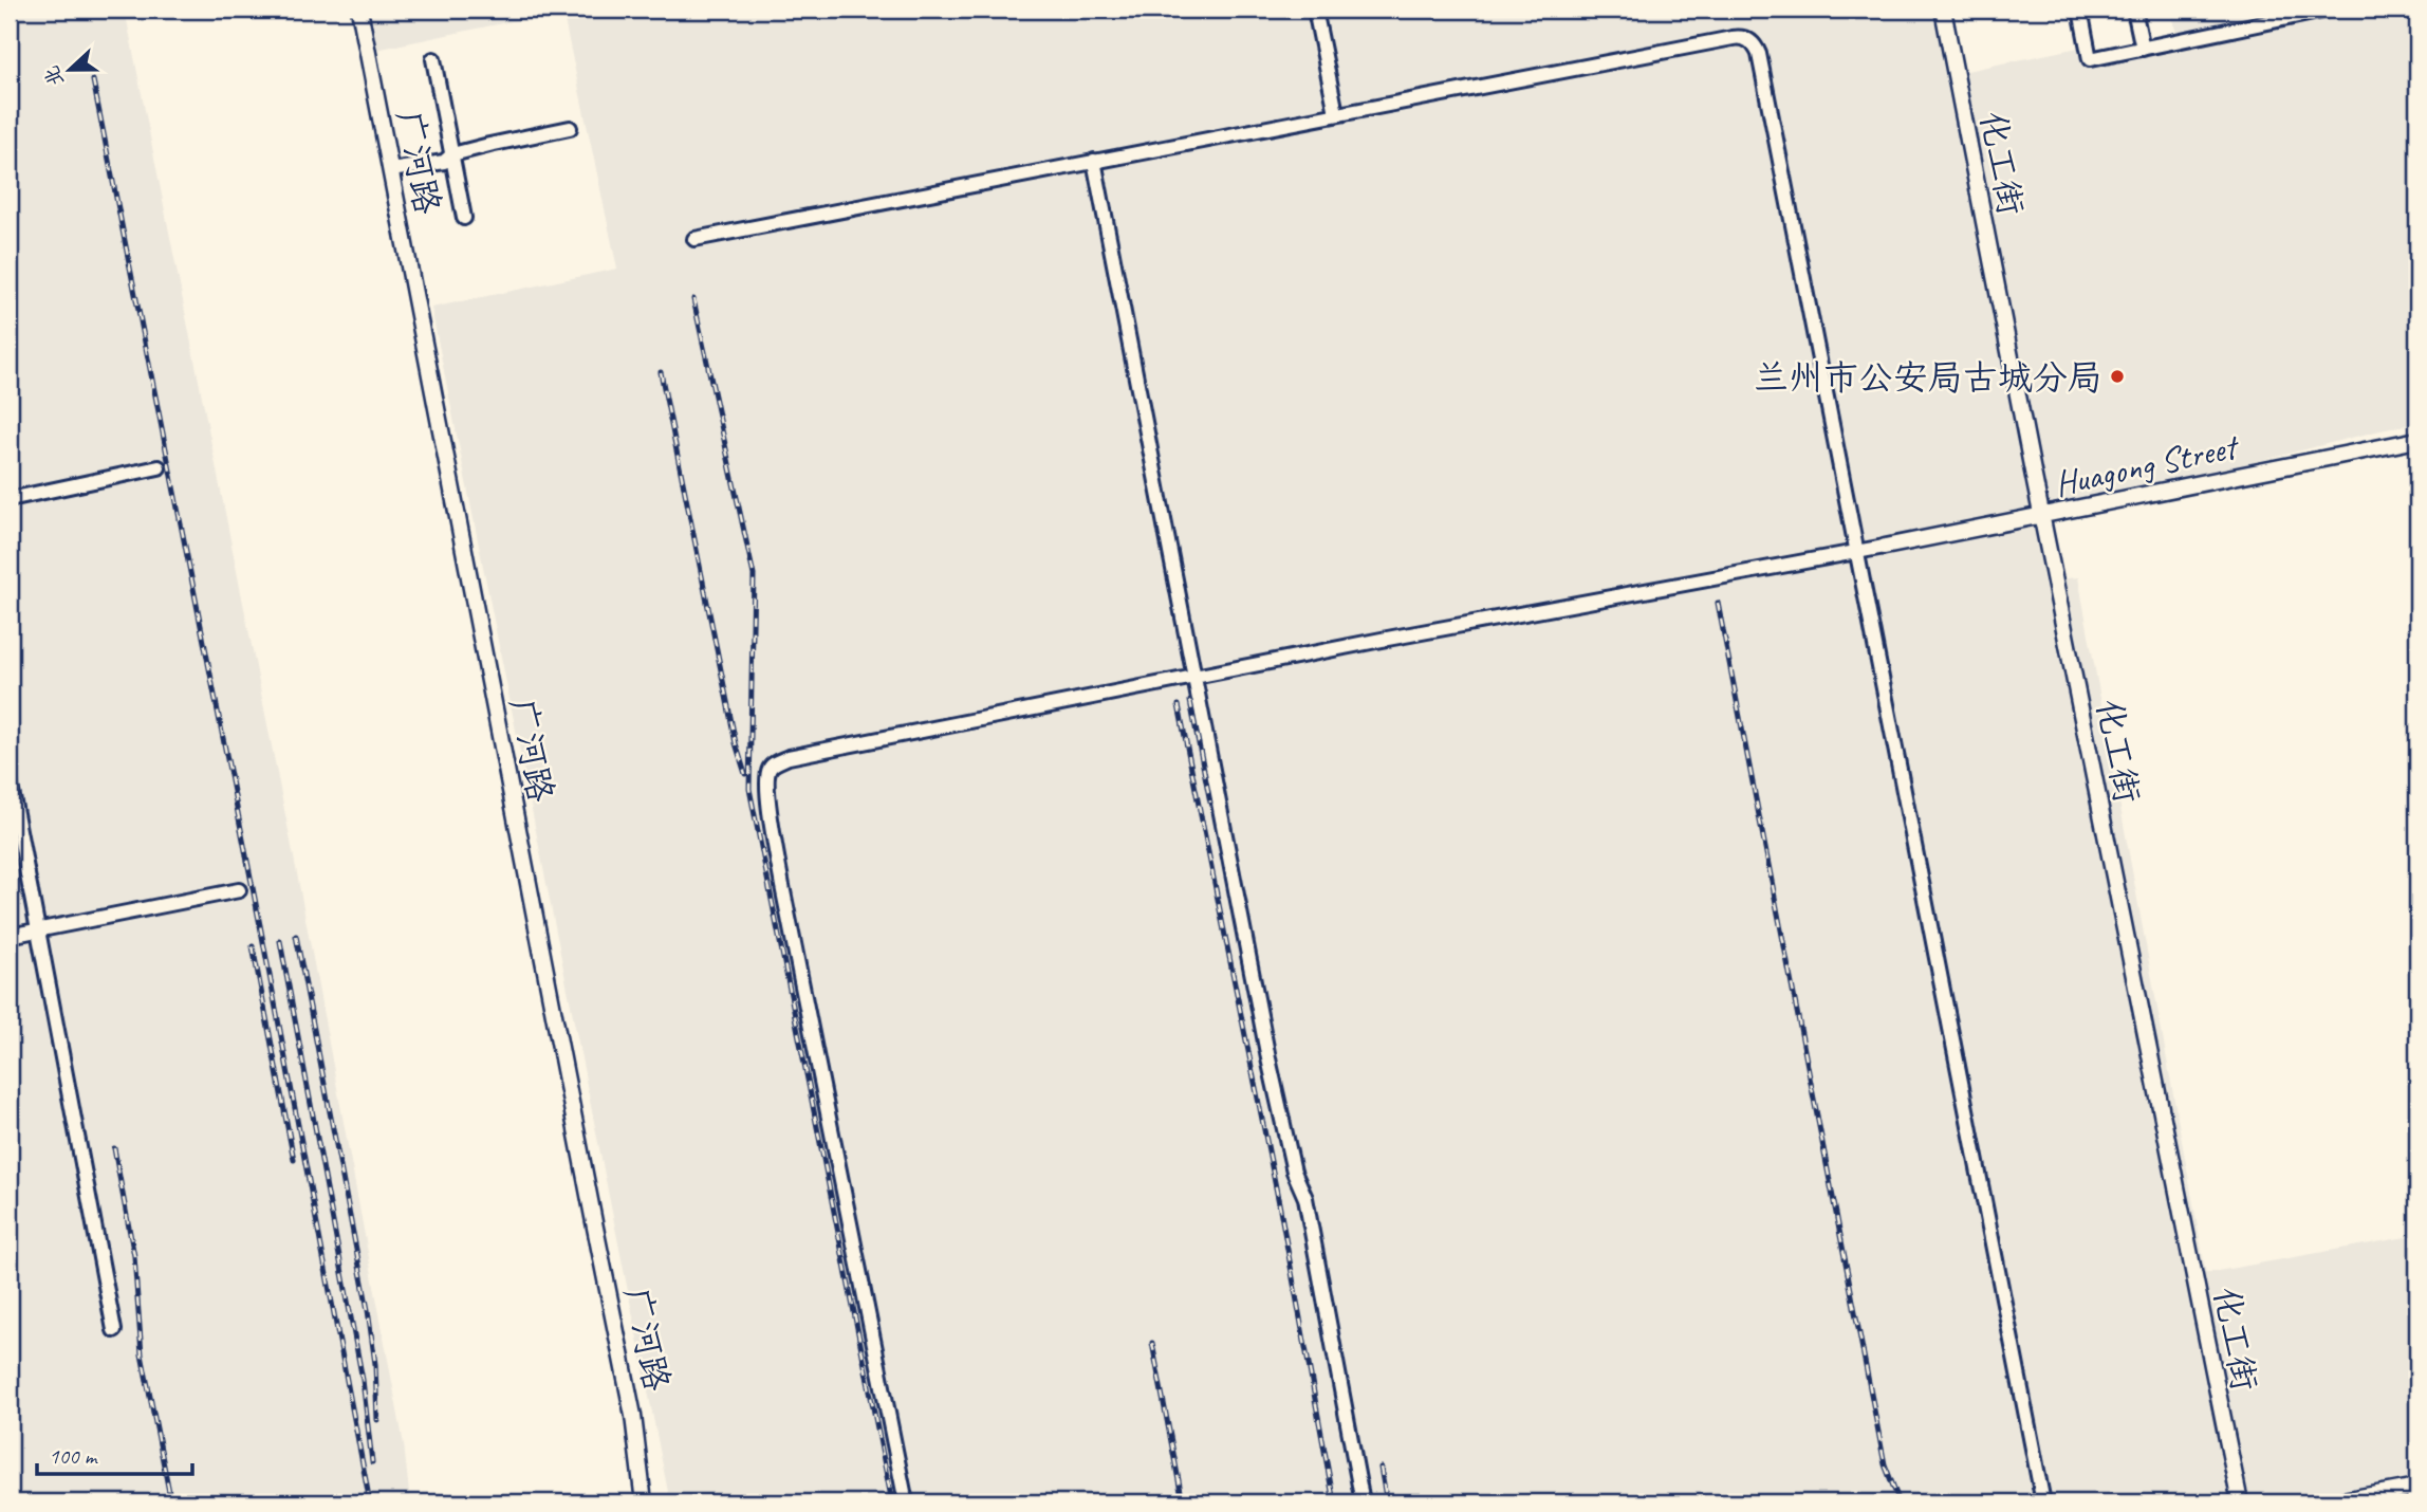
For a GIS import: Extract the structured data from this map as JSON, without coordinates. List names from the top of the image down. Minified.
{"streets":{"street":["广河路","化工街","Huagong Street"]},"crossings":[["化工街","Huagong Street"]],"places":["兰州市公安局古城分局"],"scale_bar":"100 m","north":"left"}
